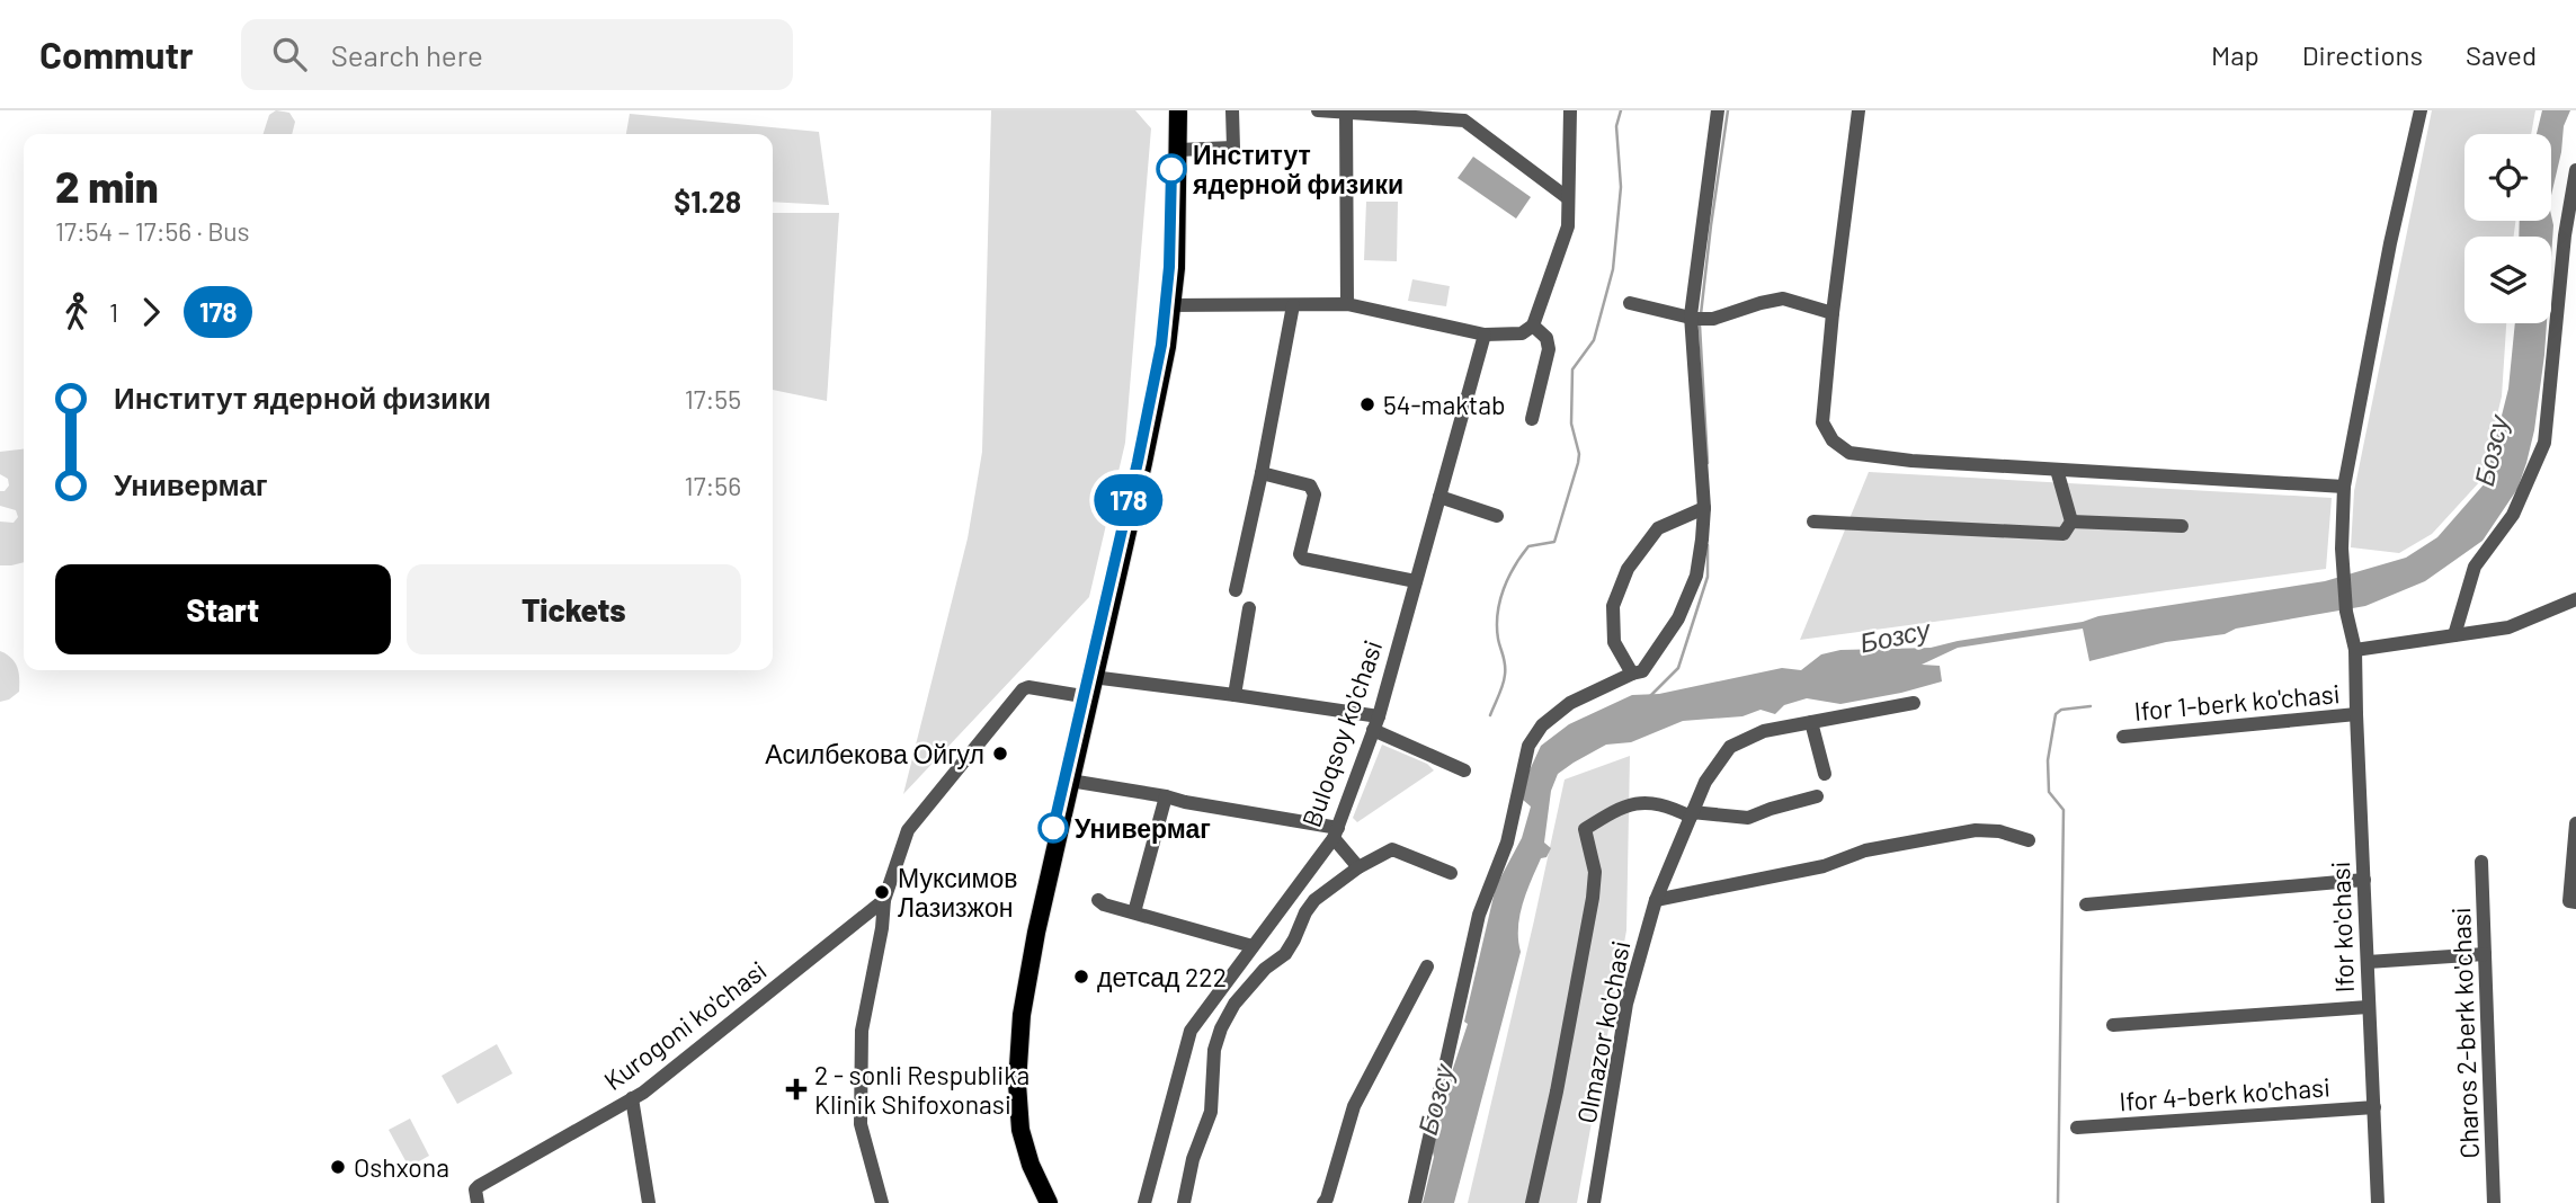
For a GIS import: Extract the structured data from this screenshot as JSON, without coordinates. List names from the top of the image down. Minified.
{"streets":{"street":["Ifor 1-berk ko'chasi","Buloqsoy ko'chasi","Ifor ko'chasi","Kurogoni ko'chasi","Olmazor ko'chasi","Charos 2-berk ko'chasi","Ifor 4-berk ko'chasi"]},"crossings":[["Ifor 1-berk ko'chasi","Ifor ko'chasi"],["Ifor ko'chasi","Ifor 4-berk ko'chasi"]],"water":["Бозсу"],"places":{"other":["Институт ядерной физики","54-maktab","Асилбекова Ойгул","Универмаг","Муксимов Лазизжон","детсад 222","Oshxona"],"health":["2 - sonli Respublika Klinik Shifoxonasi"]},"lines":["bus line 178"],"page":{"header":"Commutr","search":"Search here","nav":["Map","Directions","Saved"],"on_map":"178","heading":["2 min","17:54 – 17:56 · Bus","$1.28"],"legs":["1","178"],"list":[{"name":"Институт ядерной физики","value":"17:55"},{"name":"Универмаг","value":"17:56"}],"buttons":["Start","Tickets"]}}
